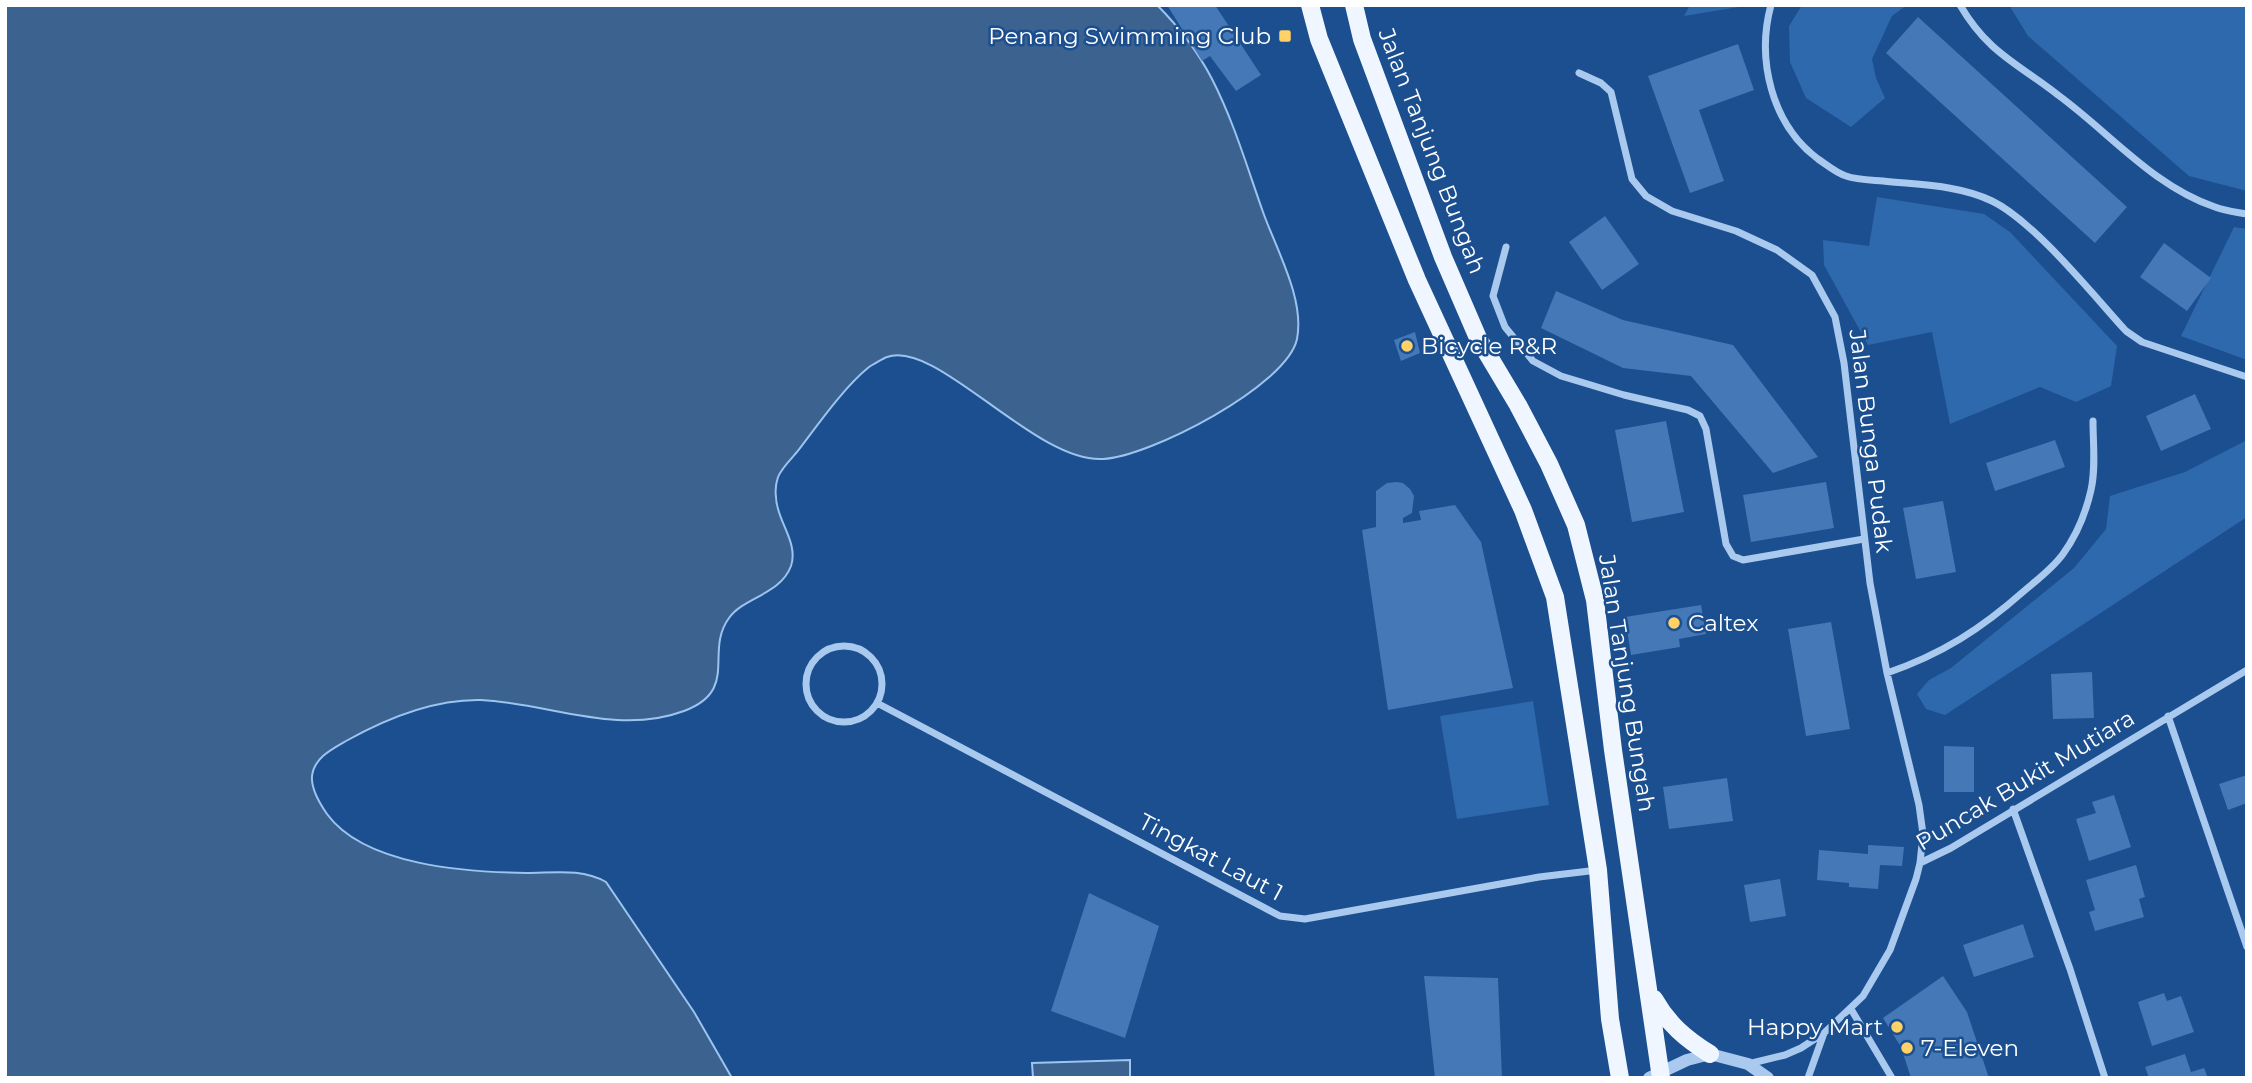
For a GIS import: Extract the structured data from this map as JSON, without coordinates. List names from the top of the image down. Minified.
{"streets":{"main road":["Jalan Tanjung Bungah"],"street":["Jalan Bunga Pudak","Puncak Bukit Mutiara","Tingkat Laut 1"]},"crossings":[["Jalan Bunga Pudak","Puncak Bukit Mutiara"]],"places":{"transit":["Penang Swimming Club"],"other":["Bicycle R&R","Caltex","Happy Mart","7-Eleven"]}}
